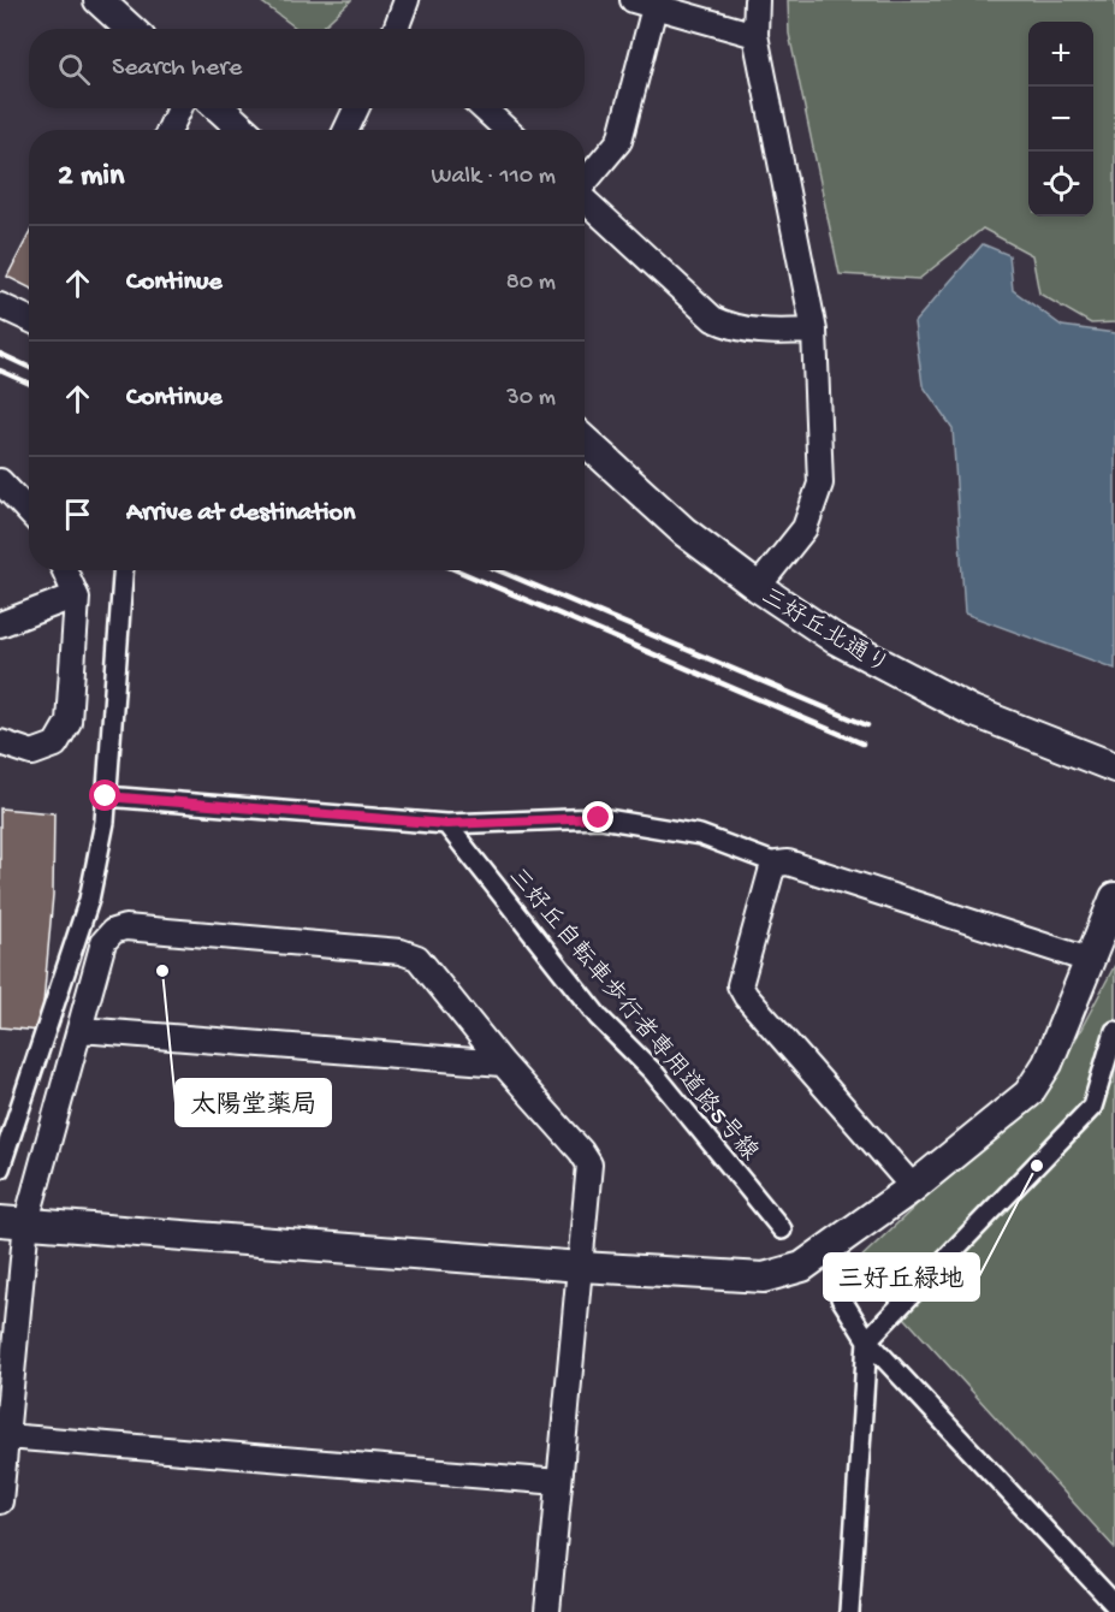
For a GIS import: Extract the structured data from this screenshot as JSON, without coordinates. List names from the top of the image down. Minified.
{"streets":{"street":["三好丘北通り","三好丘自転車歩行者専用道路5号線"]},"places":["太陽堂薬局","三好丘緑地"],"page":{"map_buttons":["+","−"],"search":"Search here","heading":["2 min","Walk · 110 m"],"list":[["Continue","80 m"],["Continue","30 m"],"Arrive at destination"]}}
